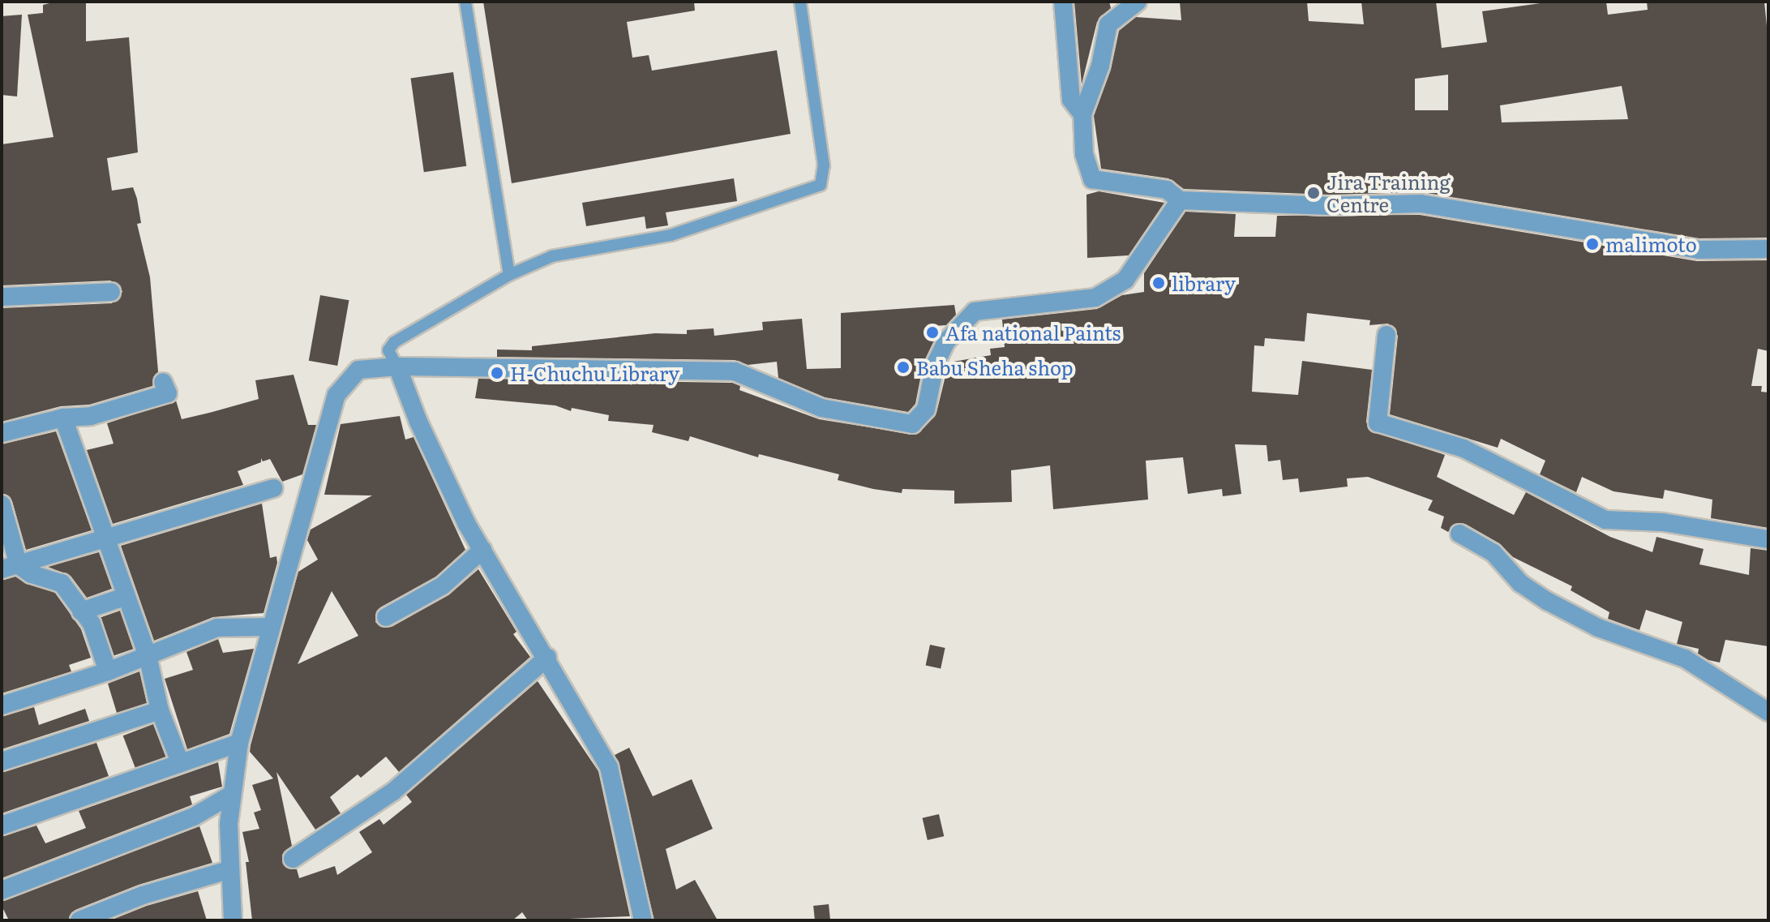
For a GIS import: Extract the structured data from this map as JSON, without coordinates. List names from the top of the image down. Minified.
{"places":["Jira Training Centre","malimoto","library","Afa national Paints","Babu Sheha shop","H-Chuchu Library"]}
